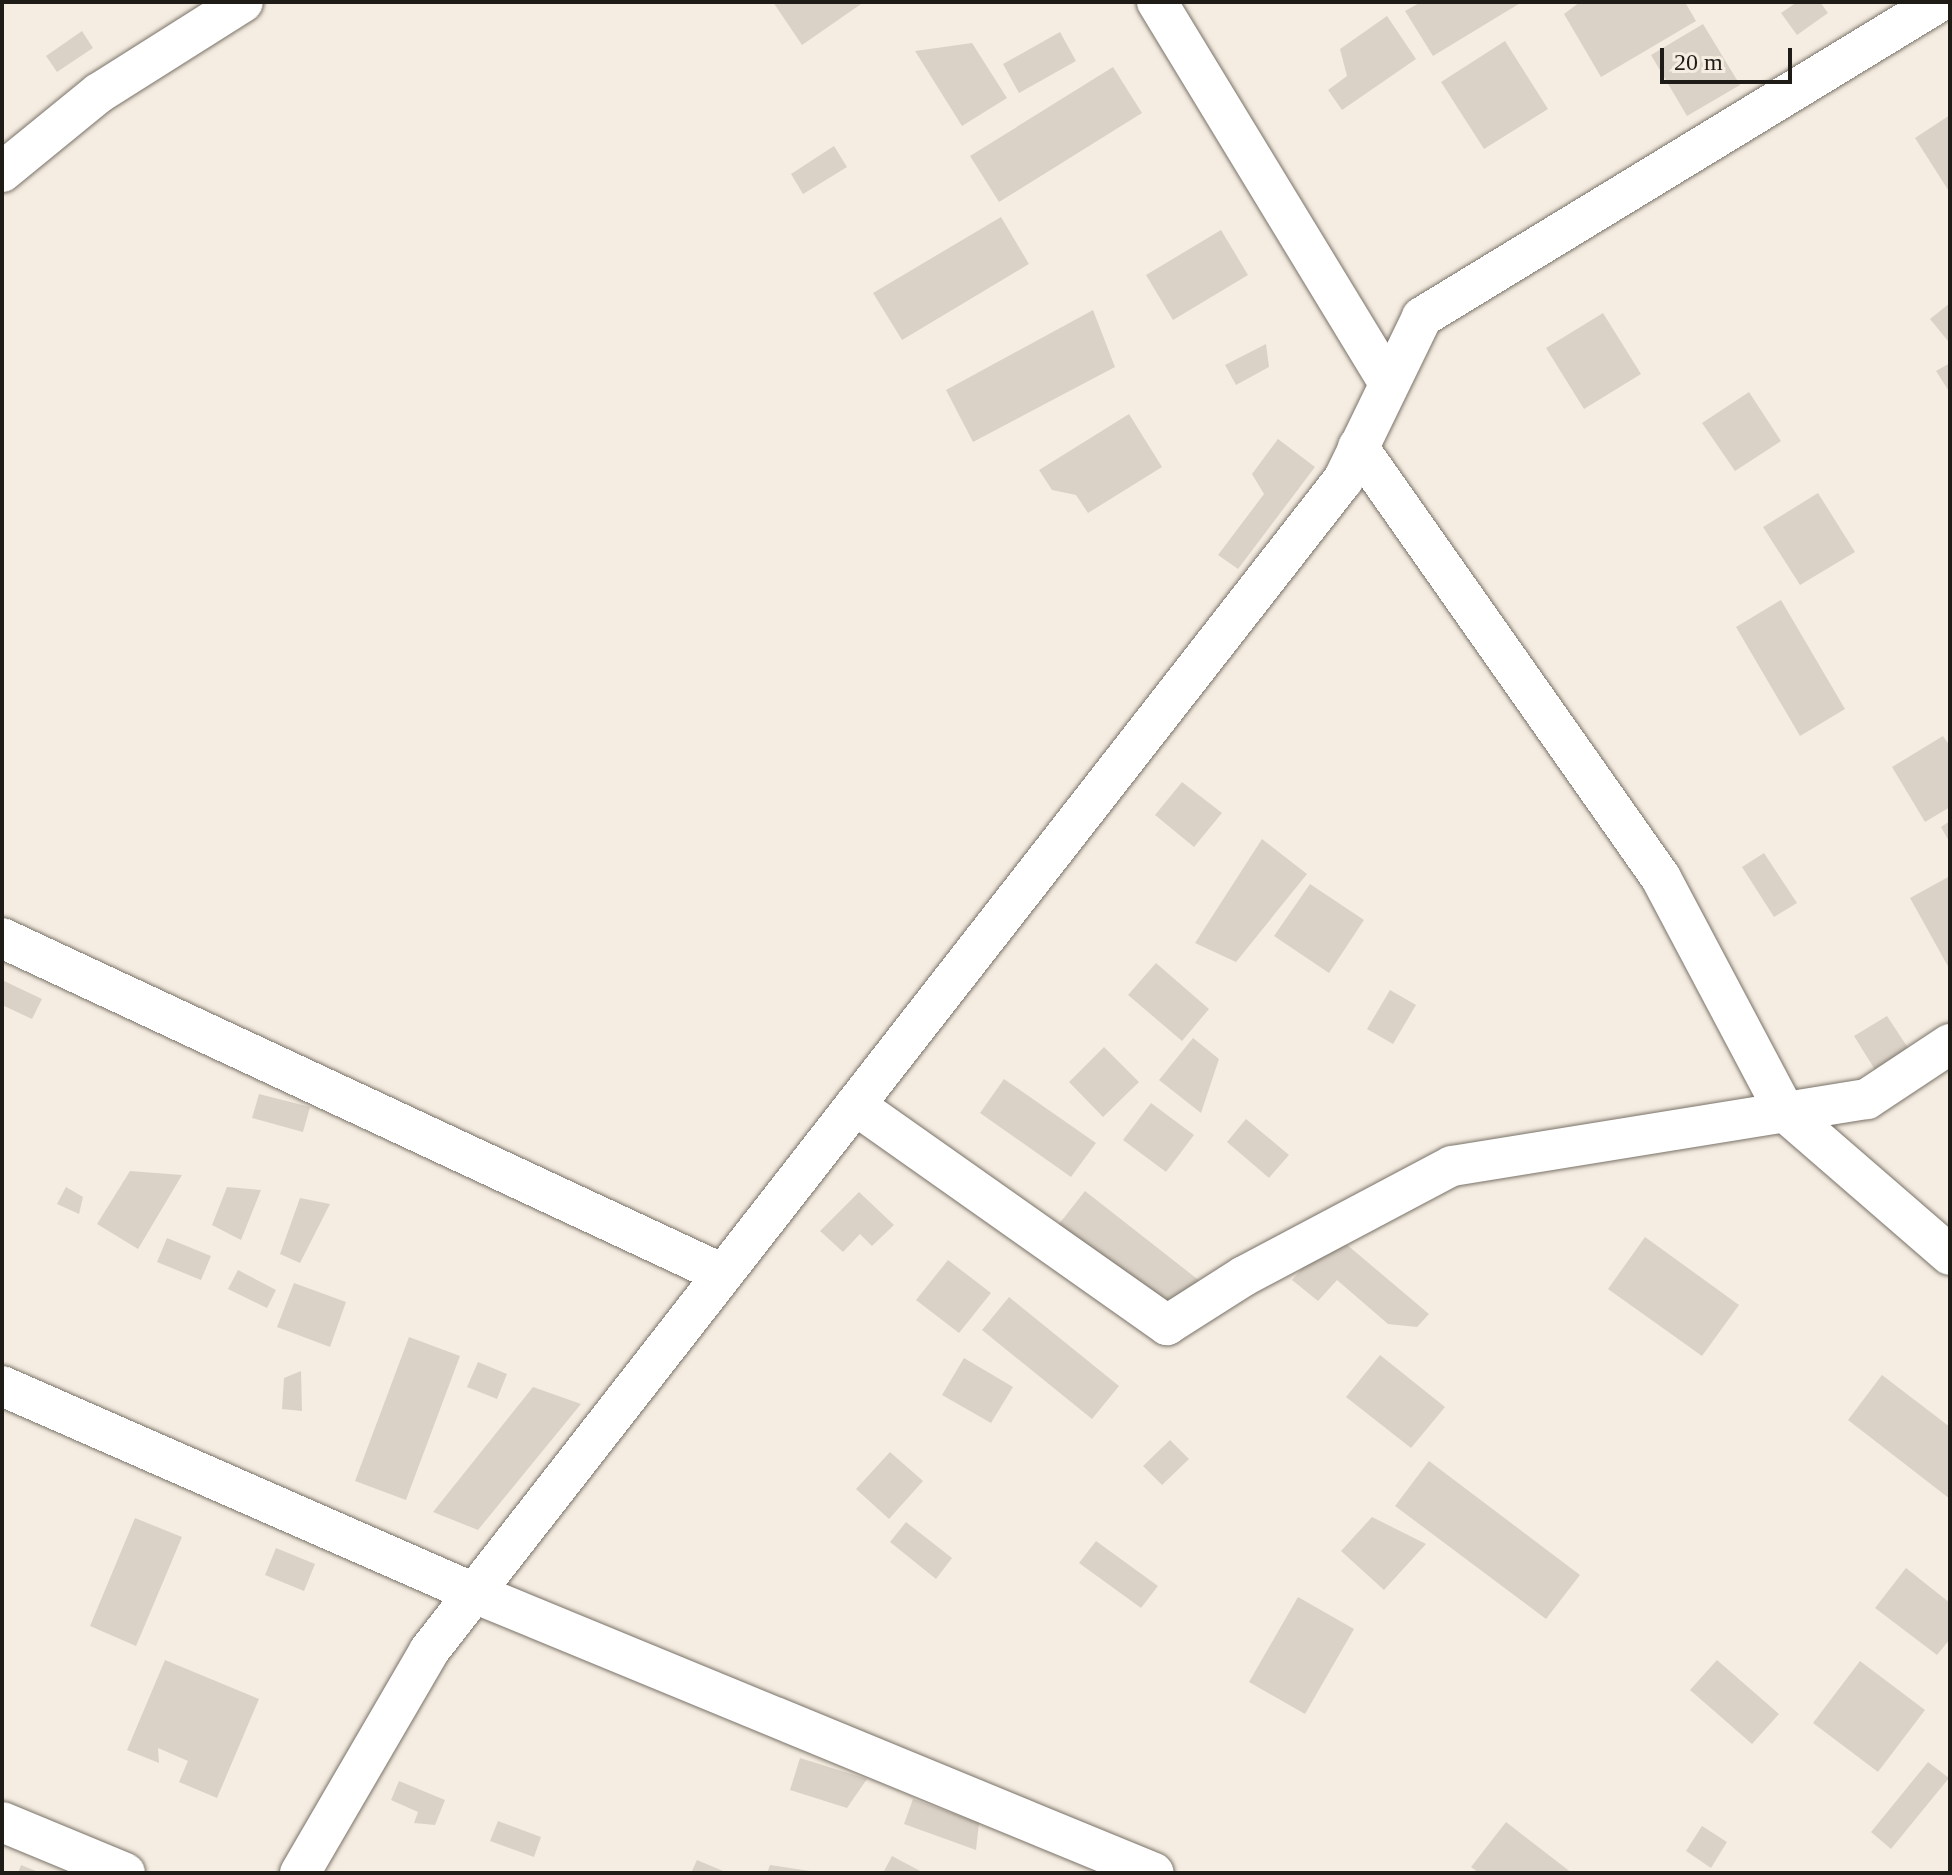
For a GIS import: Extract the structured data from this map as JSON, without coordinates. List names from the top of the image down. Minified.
{"scale_bar":"20 m"}
